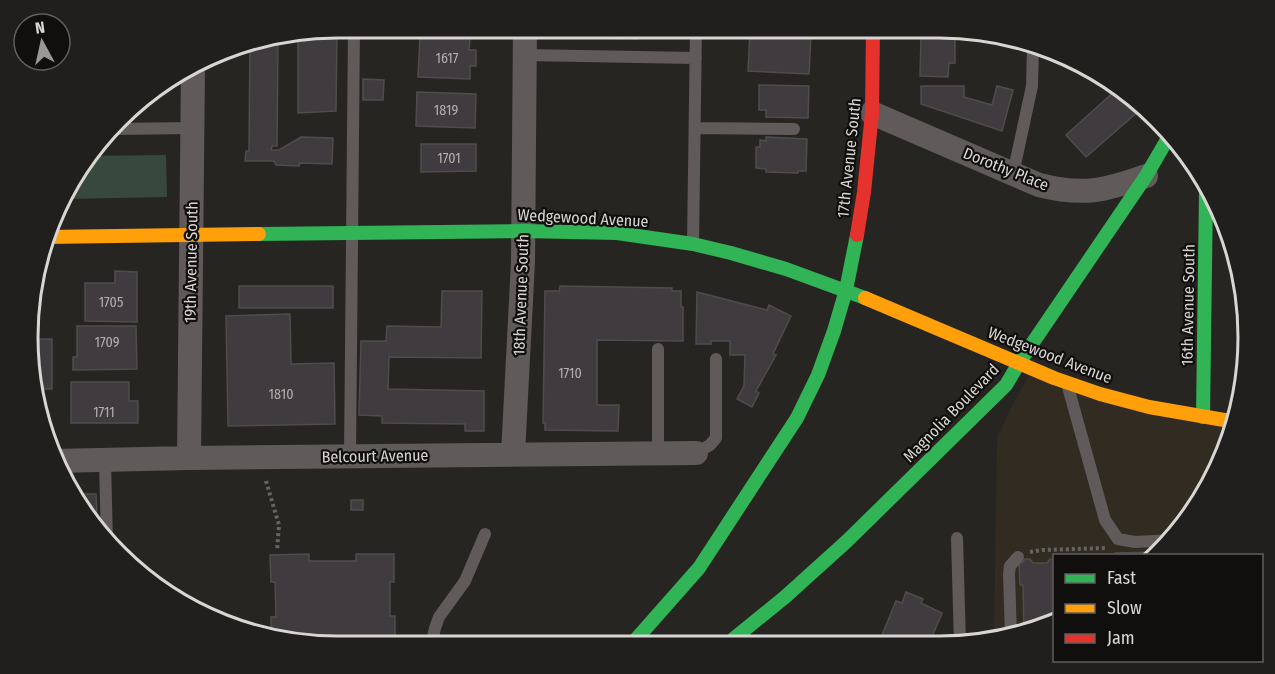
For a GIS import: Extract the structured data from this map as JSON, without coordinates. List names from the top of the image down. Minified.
{"streets":{"main road":["17th Avenue South","Wedgewood Avenue","16th Avenue South","Magnolia Boulevard"],"street":["Dorothy Place","19th Avenue South","18th Avenue South","Belcourt Avenue"]},"crossings":[["17th Avenue South","Dorothy Place"],["17th Avenue South","Wedgewood Avenue"],["Dorothy Place","Magnolia Boulevard"],["Wedgewood Avenue","19th Avenue South"],["Wedgewood Avenue","18th Avenue South"],["Wedgewood Avenue","16th Avenue South"],["Wedgewood Avenue","Magnolia Boulevard"],["19th Avenue South","Belcourt Avenue"],["18th Avenue South","Belcourt Avenue"]],"house_numbers":["1617","1819","1701","1705","1709","1710","1810","1711"],"legend":["Fast","Slow","Jam"],"north":"top"}
